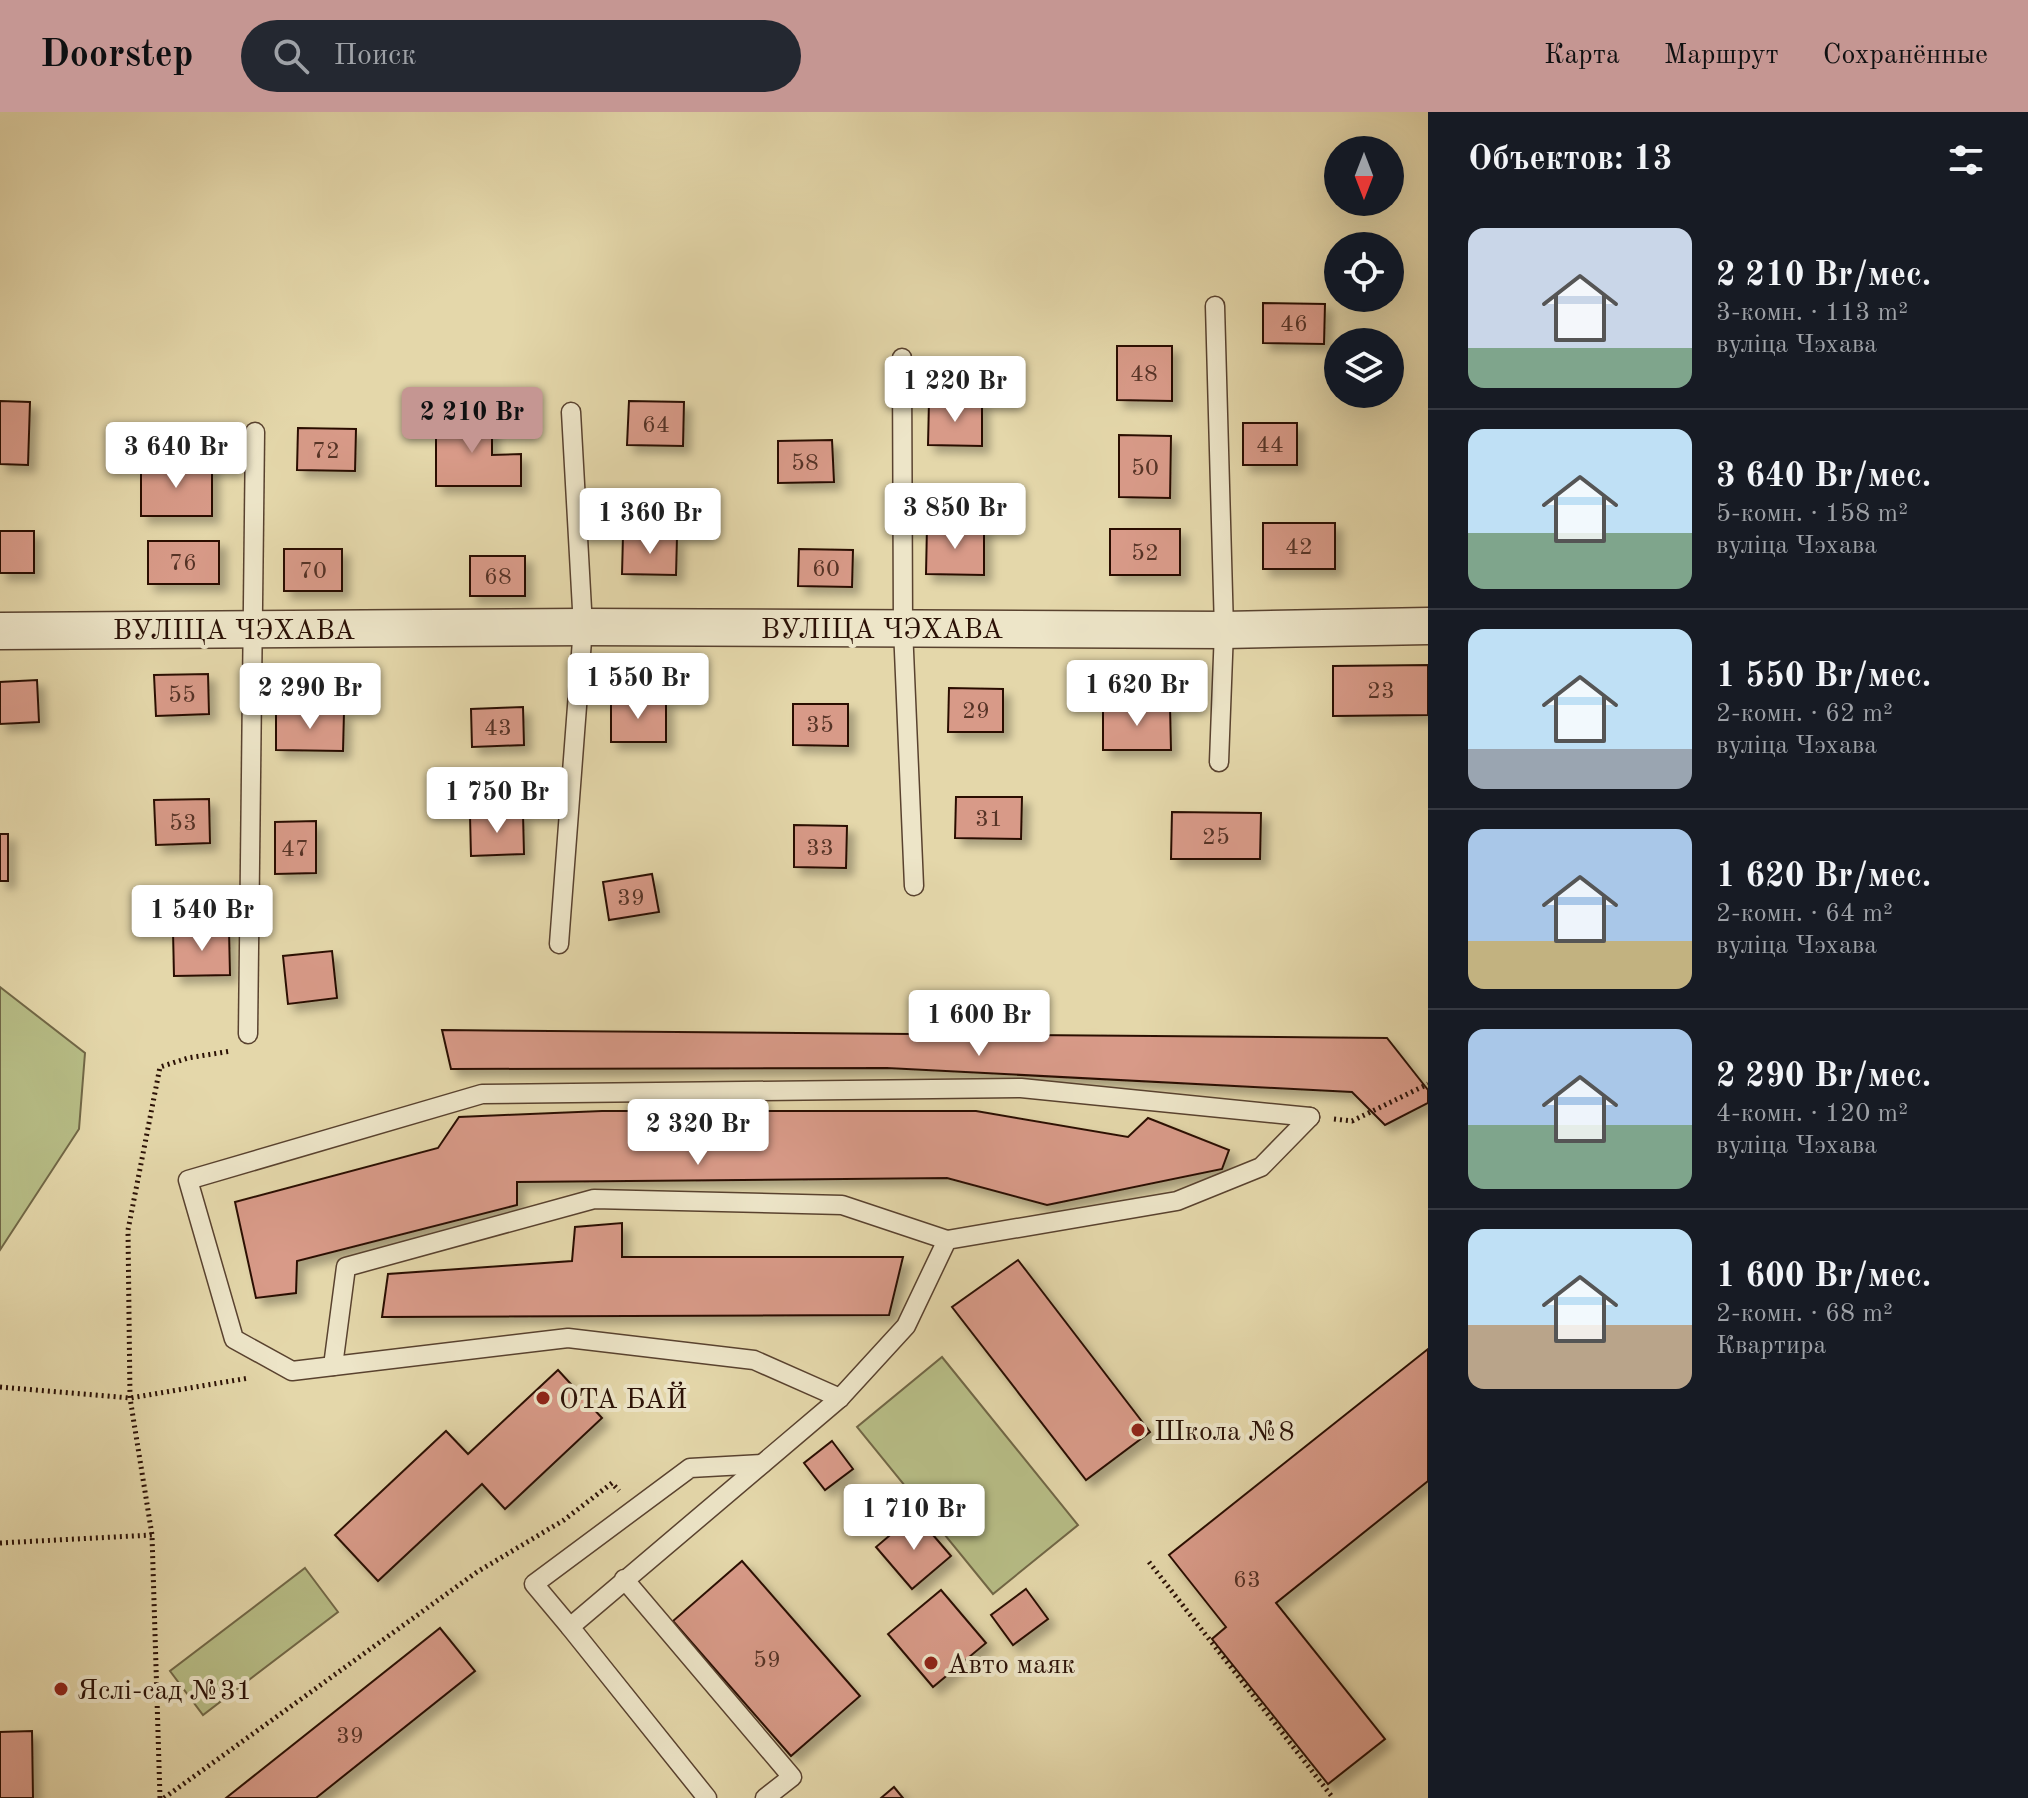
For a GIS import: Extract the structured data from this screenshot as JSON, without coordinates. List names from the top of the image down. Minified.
{"streets":{"street":["ВУЛІЦА ЧЭХАВА"]},"places":["ОТА БАЙ","Школа №8","Авто маяк","Яслі-сад №31"],"house_numbers":["46","48","64","44","72","58","50","42","52","76","60","70","68","23","55","29","35","43","31","53","25","33","47","39","63","59","39"],"north":"bottom","page":{"header":"Doorstep","search":"Поиск","nav":["Карта","Маршрут","Сохранённые"],"heading":"Объектов: 13","list":[{"name":"2 210 Br/мес.","note":"3-комн. · 113 m² · вуліца Чэхава"},{"name":"3 640 Br/мес.","note":"5-комн. · 158 m² · вуліца Чэхава"},{"name":"1 550 Br/мес.","note":"2-комн. · 62 m² · вуліца Чэхава"},{"name":"1 620 Br/мес.","note":"2-комн. · 64 m² · вуліца Чэхава"},{"name":"2 290 Br/мес.","note":"4-комн. · 120 m² · вуліца Чэхава"},{"name":"1 600 Br/мес.","note":"2-комн. · 68 m² · Квартира"}],"price":["1 220 Br","2 210 Br","3 640 Br","3 850 Br","1 360 Br","1 550 Br","1 620 Br","2 290 Br","1 750 Br","1 540 Br","1 600 Br","2 320 Br","1 710 Br"]}}
